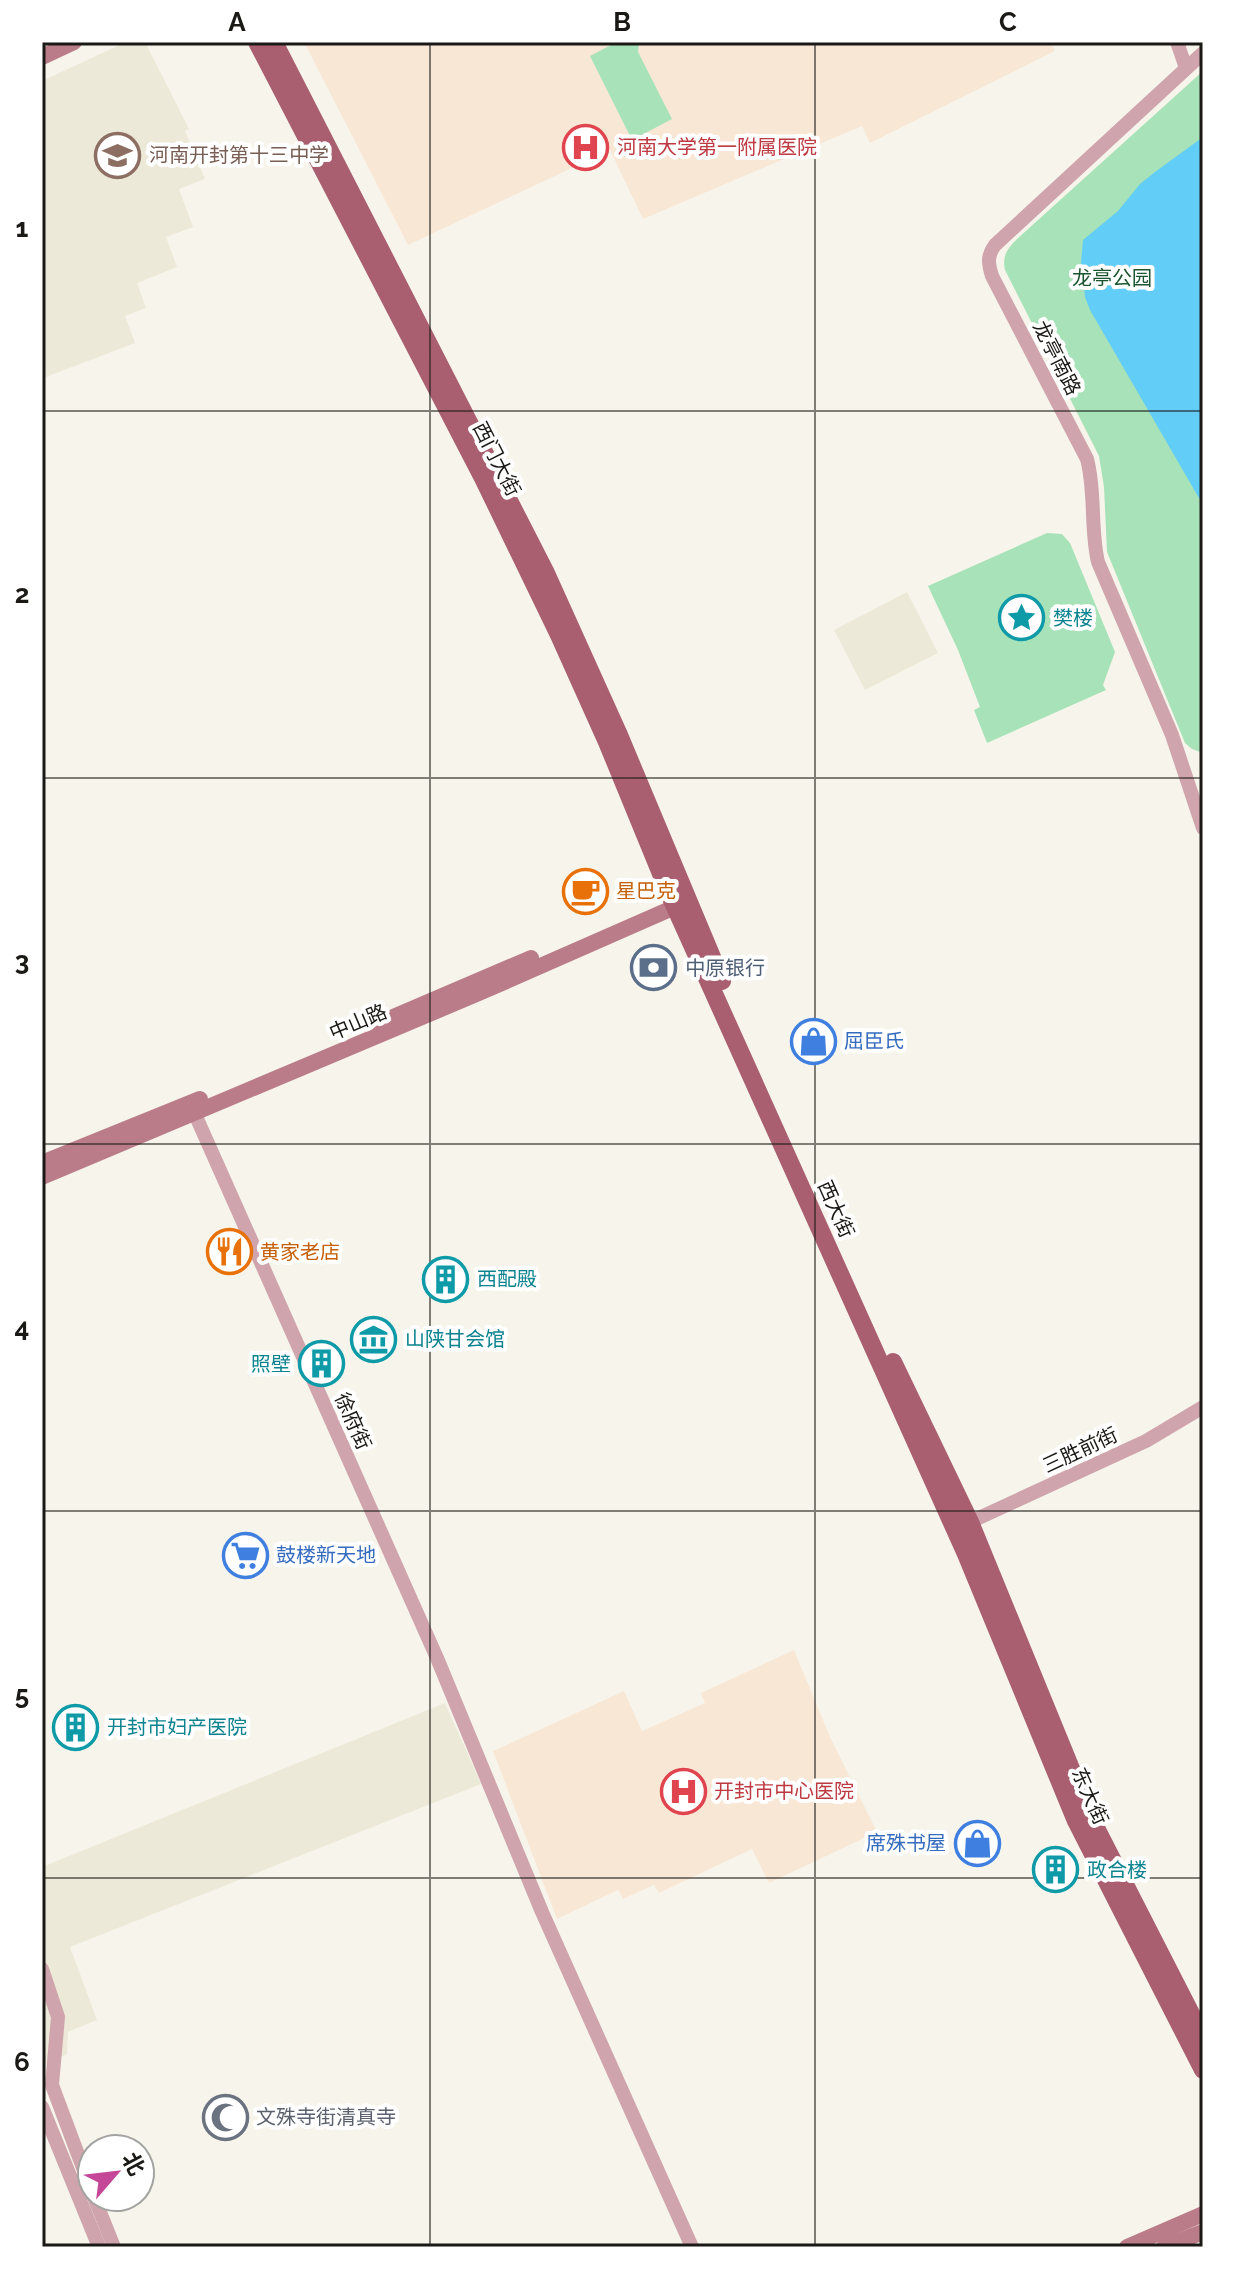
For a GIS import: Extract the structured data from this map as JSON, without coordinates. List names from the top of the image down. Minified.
{"streets":{"main road":["西门大街","中山路","西大街","东大街"],"street":["龙亭南路","徐府街","三胜前街"]},"crossings":[["西门大街","中山路"],["西门大街","西大街"],["中山路","西大街"],["中山路","徐府街"],["西大街","三胜前街"],["西大街","东大街"],["三胜前街","东大街"]],"parks":["龙亭公园"],"places":{"hospital":["河南大学第一附属医院","开封市中心医院"],"school or university":["河南开封第十三中学"],"place":["樊楼"],"cafe":["星巴克"],"bank":["中原银行"],"shop":["屈臣氏","席殊书屋"],"restaurant":["黄家老店"],"building":["西配殿","照壁","开封市妇产医院","政合楼"],"museum":["山陕甘会馆"],"supermarket":["鼓楼新天地"],"mosque":["文殊寺街清真寺"]},"north":"top right","grid":{"columns":["A","B","C"],"rows":["1","2","3","4","5","6"]}}
